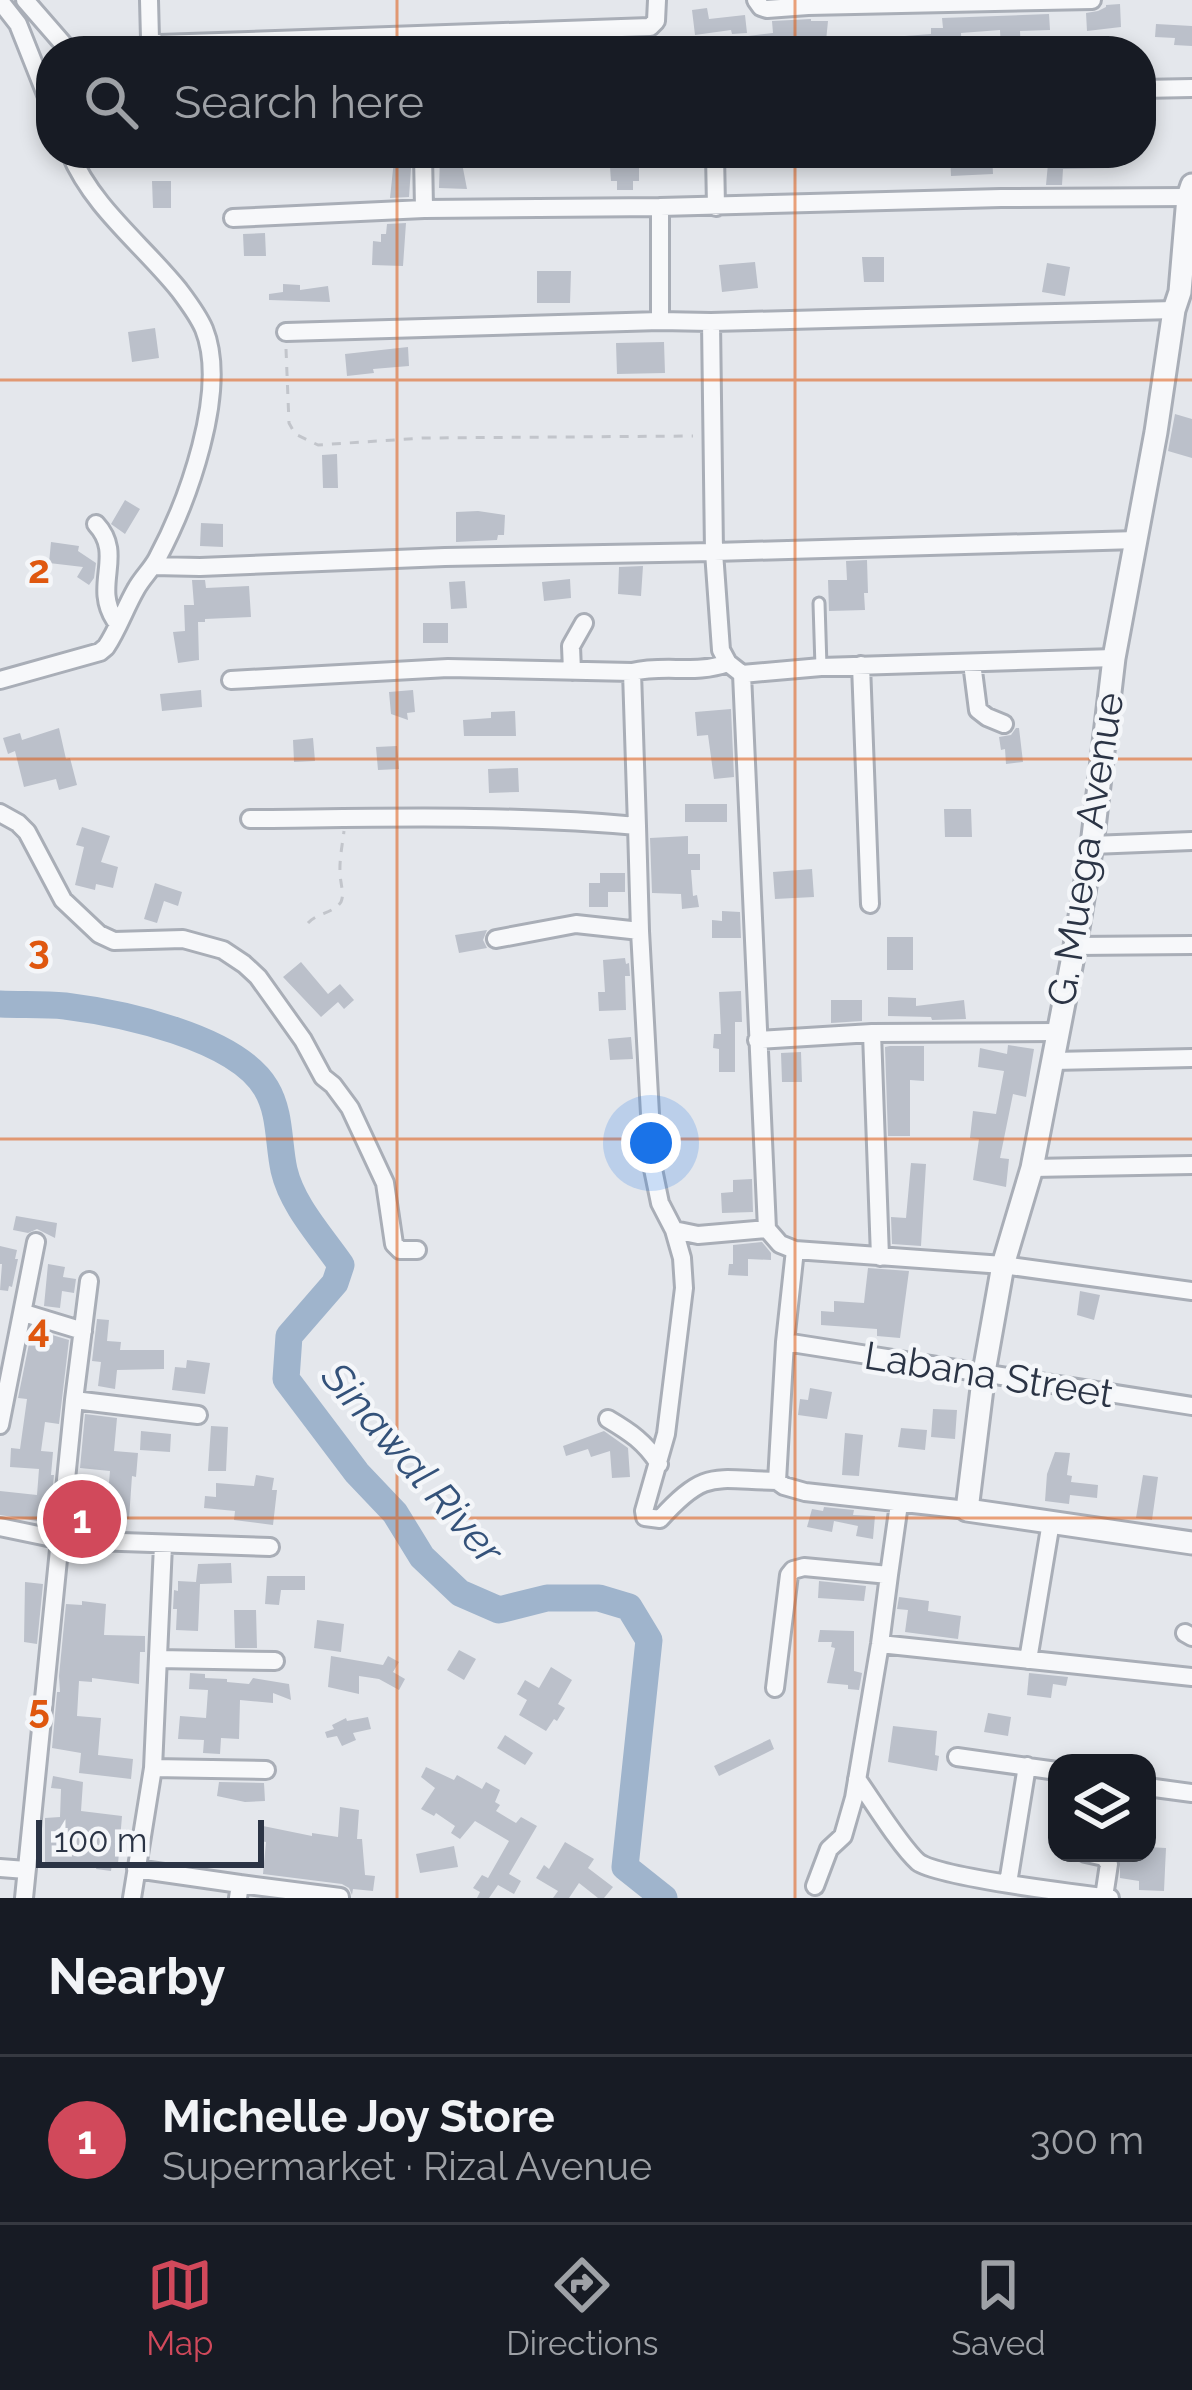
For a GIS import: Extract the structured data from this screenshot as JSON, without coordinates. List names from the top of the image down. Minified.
{"streets":{"street":["G. Muega Avenue","Labana Street"]},"crossings":[["G. Muega Avenue","Labana Street"]],"water":["Sinawal River"],"scale_bar":"100 m","page":{"search":"Search here","pins":"1","scale":"100 m","heading":"Nearby","list":[{"mark":"1","name":"Michelle Joy Store","note":"Supermarket · Rizal Avenue","value":"300 m"}],"nav":["Map","Directions","Saved"]},"grid":{"rows":["2","3","4","5"]}}
